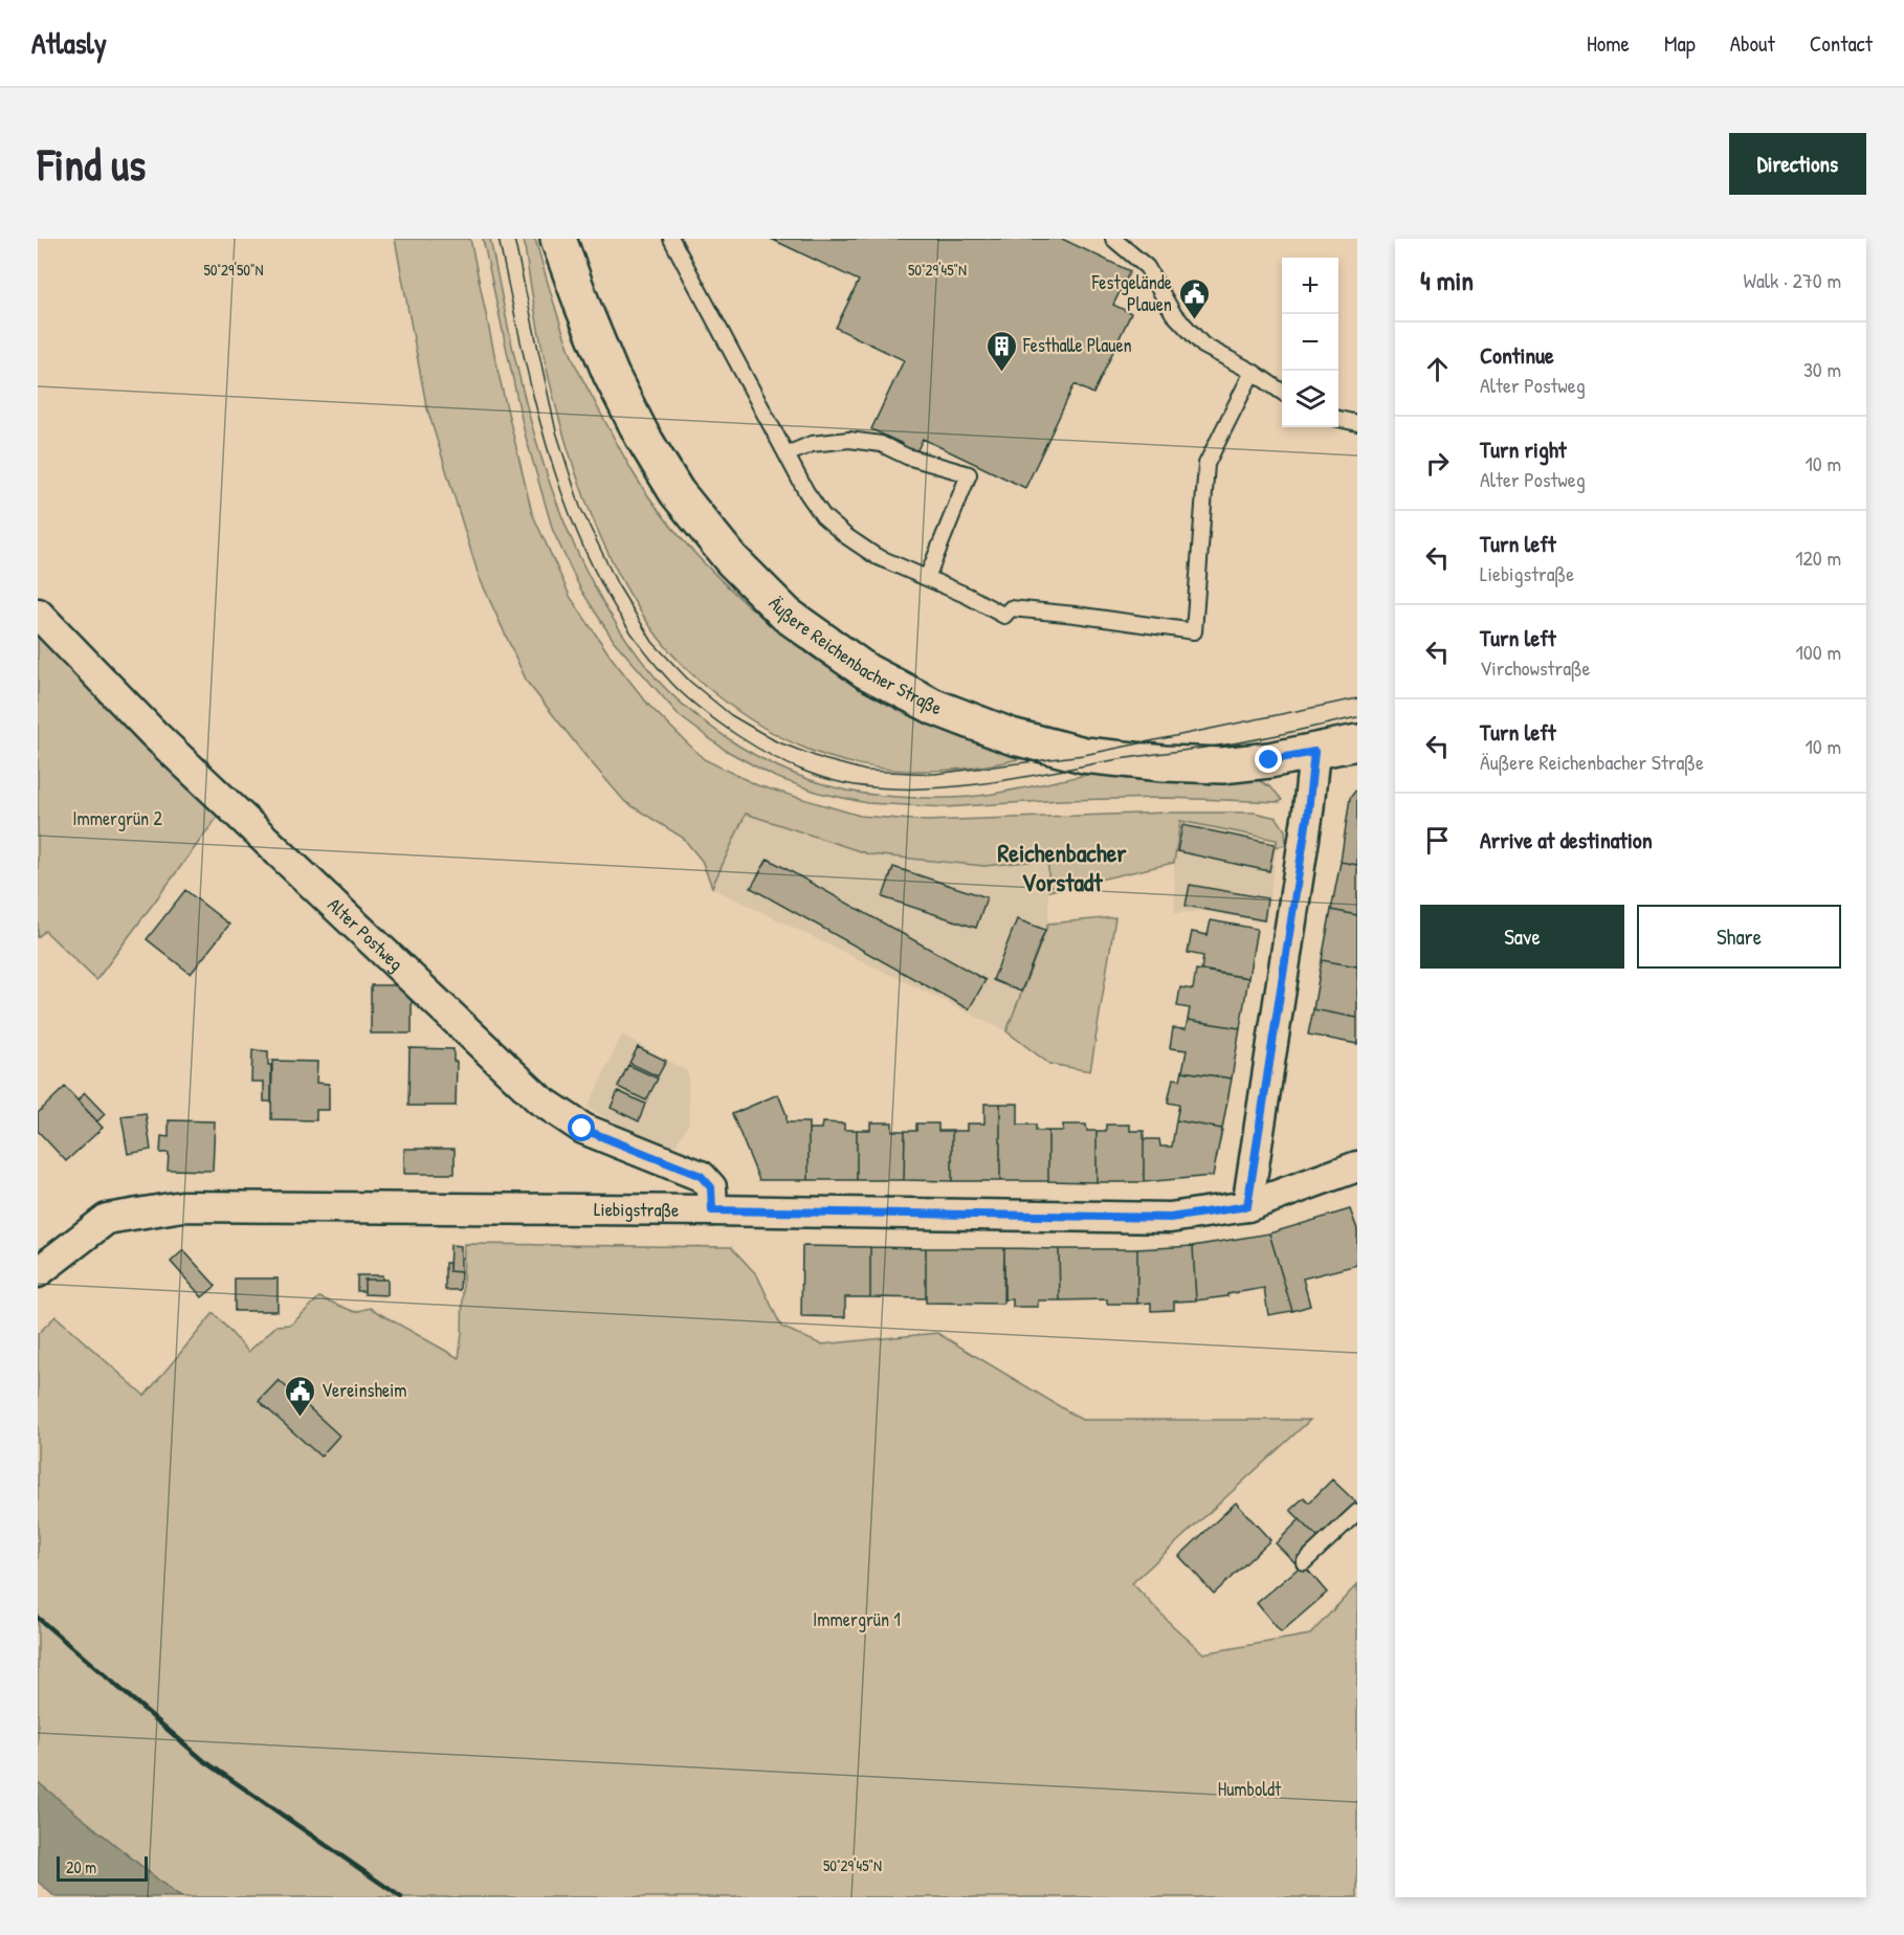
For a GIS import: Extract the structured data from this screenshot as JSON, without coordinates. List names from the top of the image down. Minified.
{"streets":{"street":["Äußere Reichenbacher Straße","Alter Postweg","Liebigstraße"]},"crossings":[["Alter Postweg","Liebigstraße"]],"districts":["Reichenbacher Vorstadt"],"parks":["Immergrün 2","Immergrün 1","Humboldt"],"places":{"public building":["Festgelände Plauen","Vereinsheim"],"building":["Festhalle Plauen"]},"scale_bar":"20 m","page":{"header":"Atlasly","nav":["Home","Map","About","Contact"],"buttons":["Directions",["Save","Share"]],"title":"Find us","heading":["4 min","Walk · 270 m"],"map_buttons":["+","−"],"list":[["Continue","Alter Postweg","30 m"],["Turn right","Alter Postweg","10 m"],["Turn left","Liebigstraße","120 m"],["Turn left","Virchowstraße","100 m"],["Turn left","Äußere Reichenbacher Straße","10 m"],"Arrive at destination"],"scale":"20 m"},"coordinates":["50°29'50\"N","50°29'45\"N"]}
